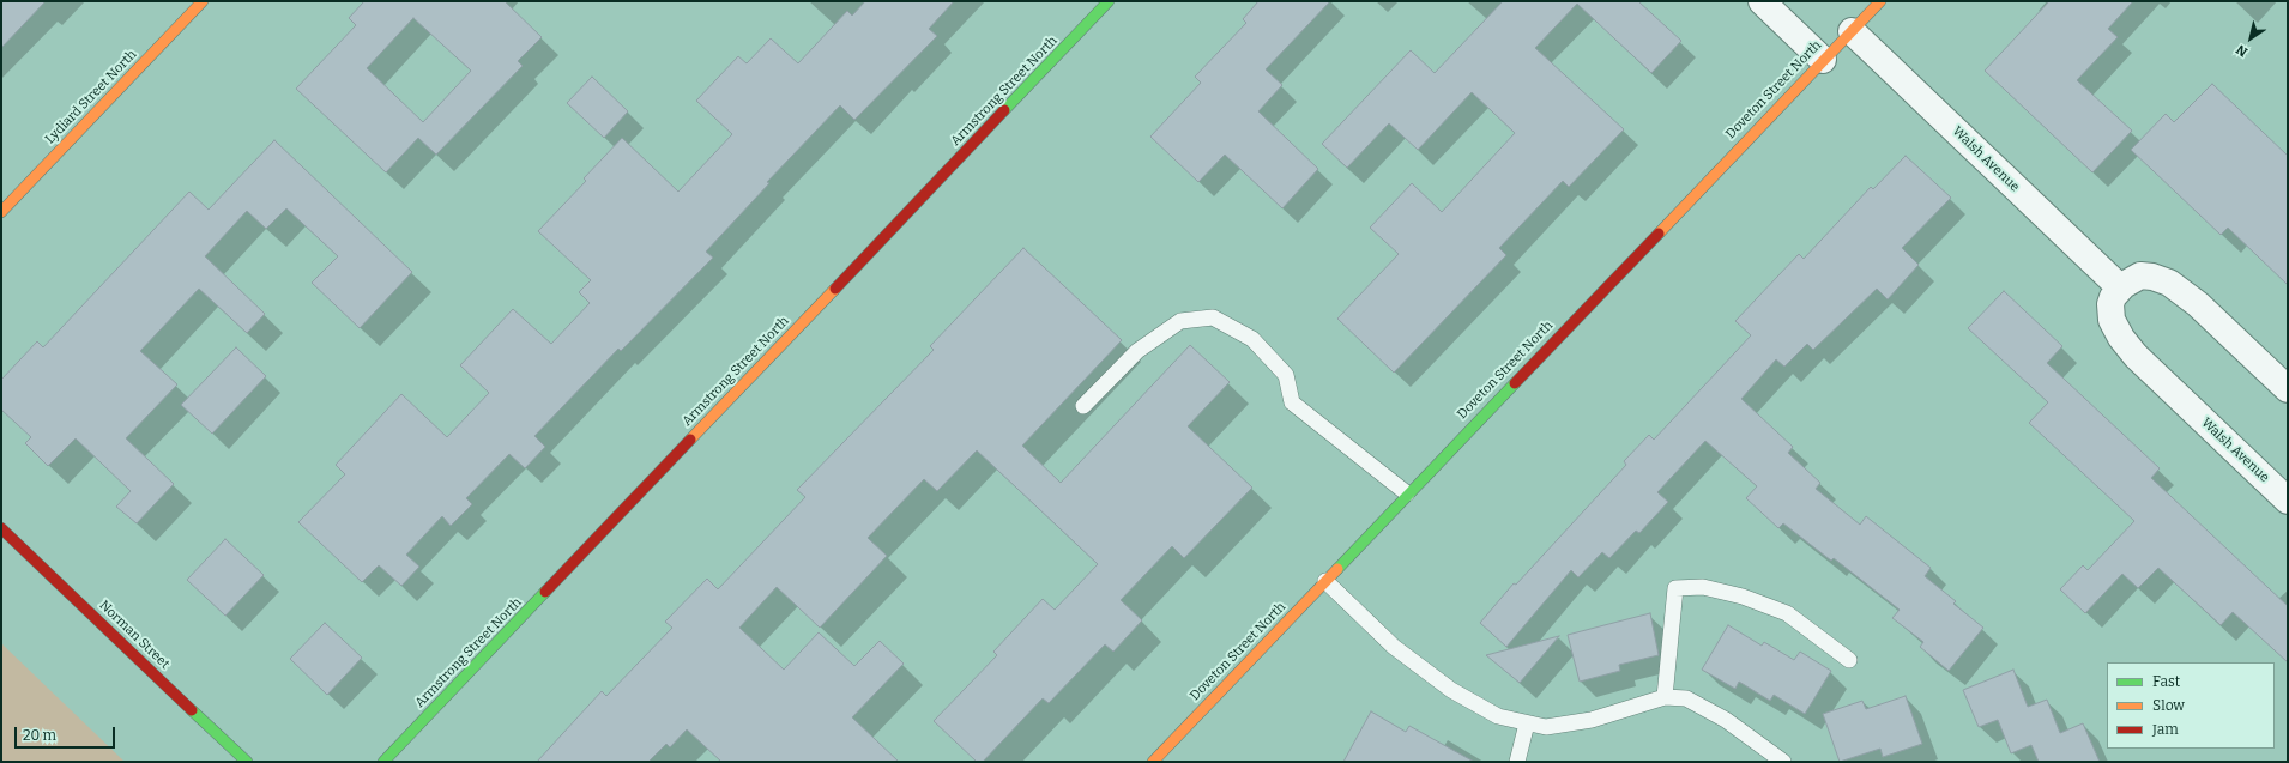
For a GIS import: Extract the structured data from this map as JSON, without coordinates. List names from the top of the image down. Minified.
{"streets":{"street":["Doveton Street North","Armstrong Street North","Lydiard Street North","Walsh Avenue","Norman Street"]},"crossings":[["Doveton Street North","Walsh Avenue"]],"legend":["Fast","Slow","Jam"],"scale_bar":"20 m","north":"bottom left"}
